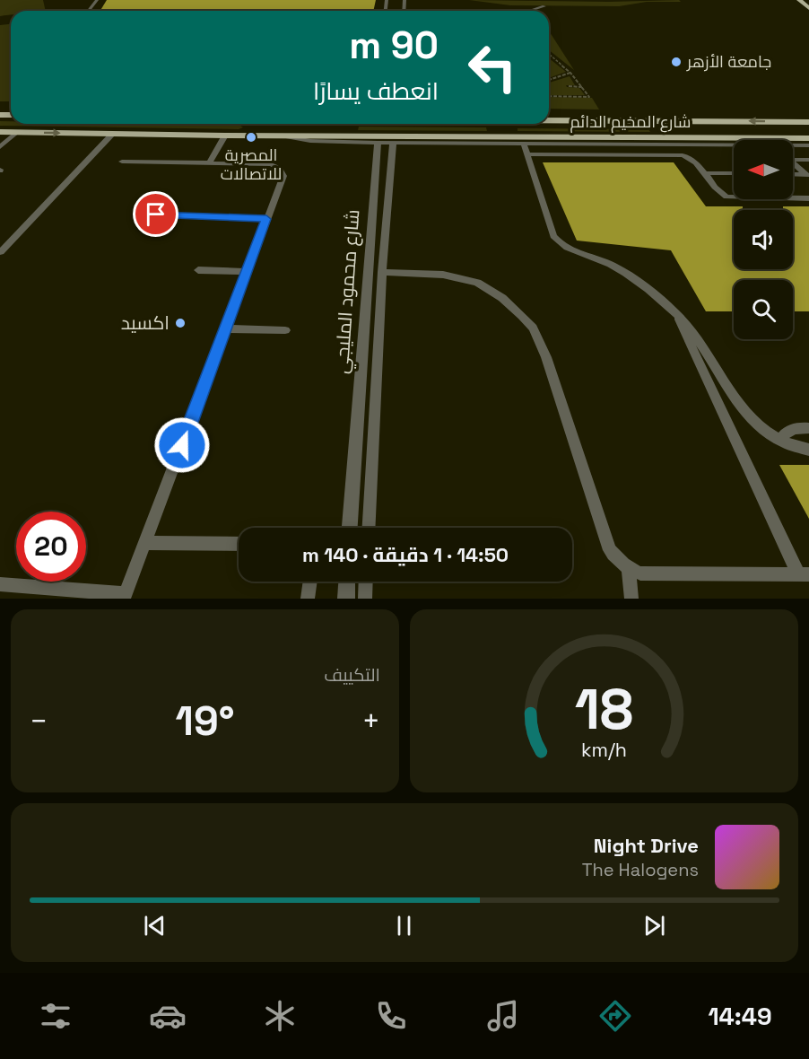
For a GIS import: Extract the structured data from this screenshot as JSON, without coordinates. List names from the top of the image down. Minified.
{"streets":{"main road":["شارع المخيم الدائم"],"street":["شارع محمود المليجي"]},"places":["جامعة الأزهر","المصرية للاتصالات","اكسيد"],"north":"left","page":{"turn":["90 m","انعطف يسارًا"],"limit":"20","trip":"14:50 · 1 دقيقة · 140 m","tile":"التكييف","heat":["−","19°","+"],"song":["Night Drive","The Halogens"],"tabs":"14:49","gauge":["18","km/h"]}}
